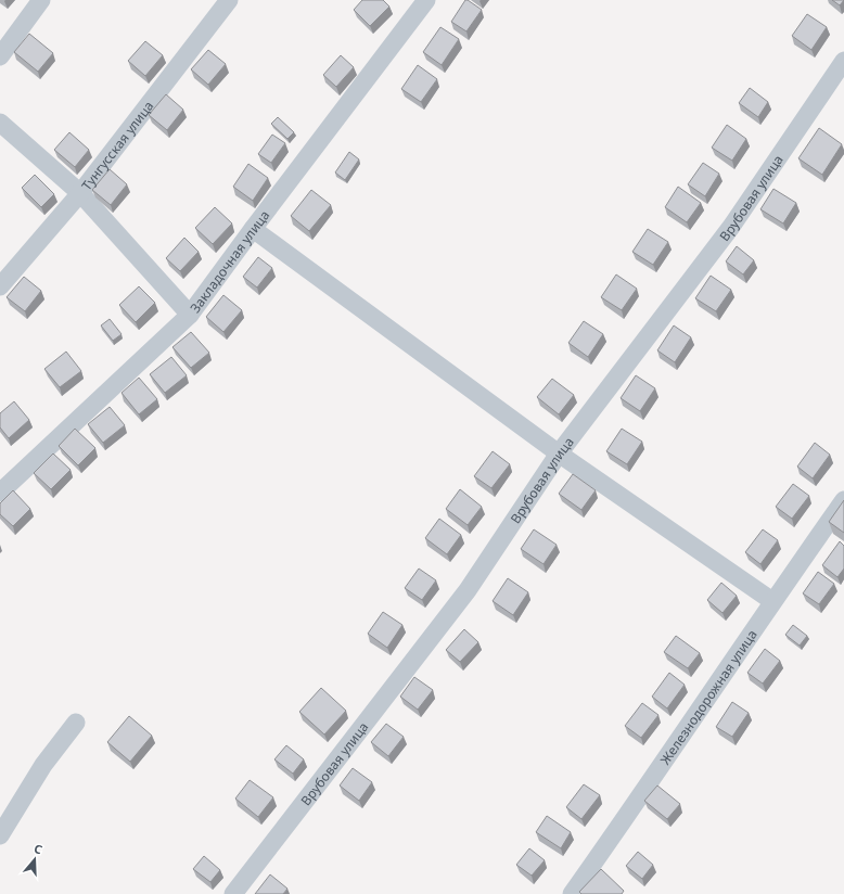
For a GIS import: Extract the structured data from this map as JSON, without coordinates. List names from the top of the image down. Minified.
{"streets":{"street":["Тунгусская улица","Врубовая улица","Закладочная улица","Железнодорожная улица"]},"north":"top"}
